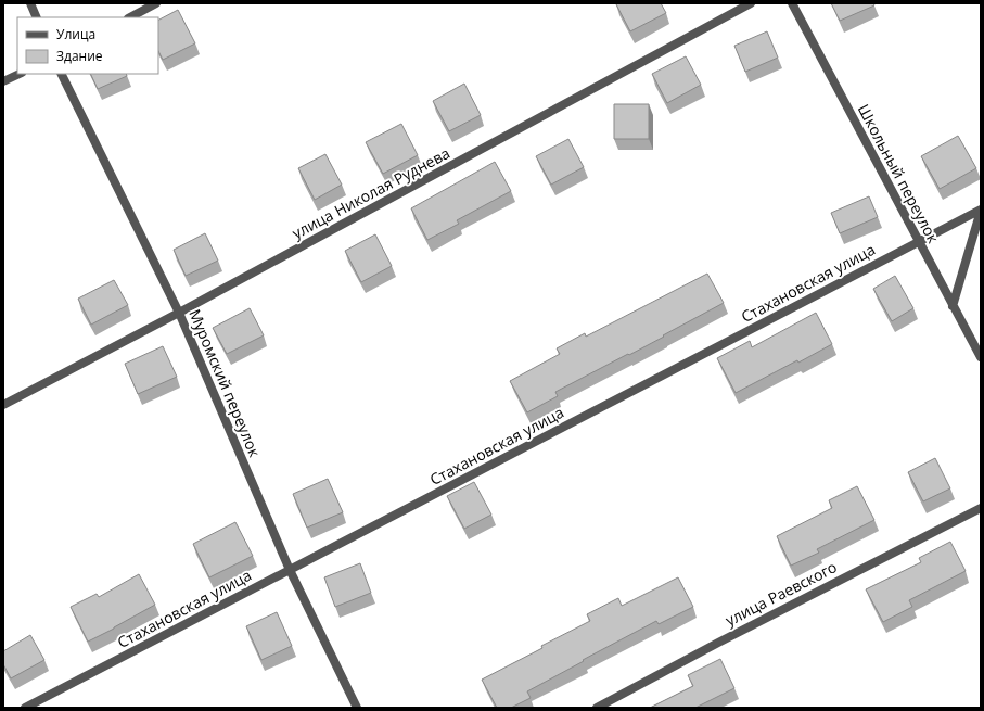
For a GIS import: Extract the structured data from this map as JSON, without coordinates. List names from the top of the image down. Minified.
{"streets":{"street":["Школьный переулок","улица Николая Руднева","Стахановская улица","Муромский переулок","улица Раевского"]},"crossings":[["Школьный переулок","Стахановская улица"],["улица Николая Руднева","Муромский переулок"],["Стахановская улица","Муромский переулок"]],"legend":["Улица","Здание"]}
